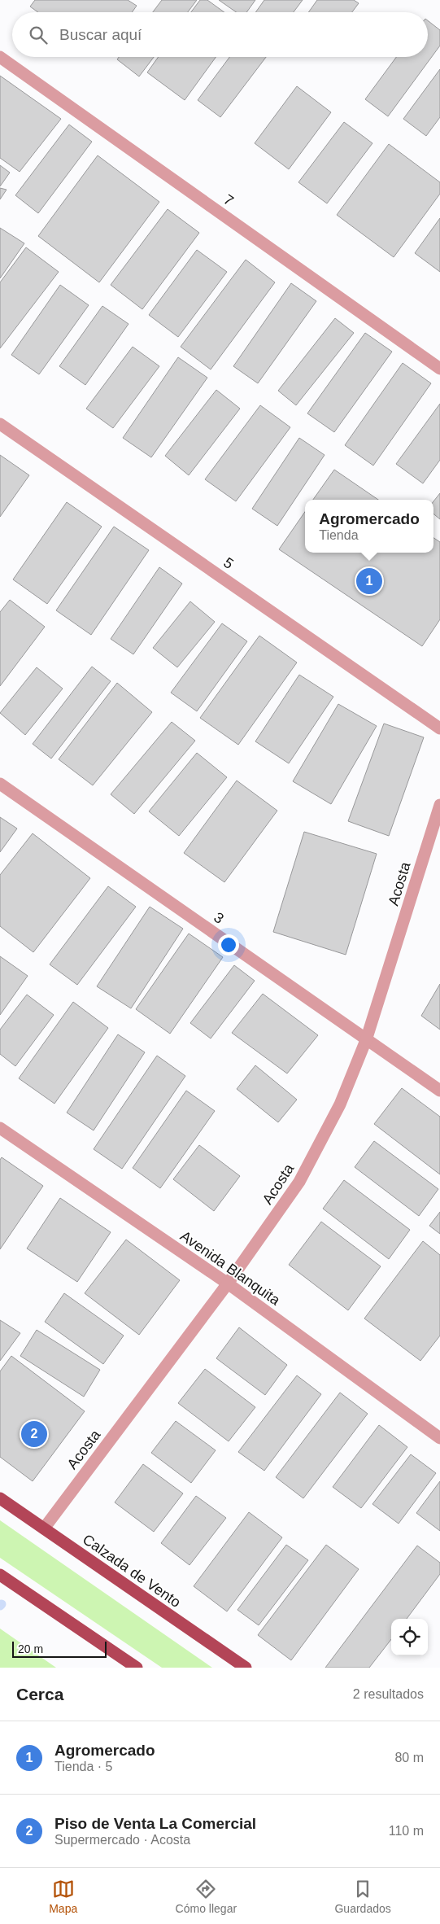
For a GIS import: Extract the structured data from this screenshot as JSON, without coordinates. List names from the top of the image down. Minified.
{"streets":{"main road":["Calzada de Vento"],"street":["7","5","Acosta","3","Avenida Blanquita"]},"crossings":[["Acosta","3"],["Acosta","Avenida Blanquita"],["Acosta","Calzada de Vento"]],"scale_bar":"20 m","page":{"search":"Buscar aquí","popup":["Agromercado","Tienda"],"pins":["1","2"],"scale":"20 m","heading":["Cerca","2 resultados"],"list":[{"mark":"1","name":"Agromercado","note":"Tienda · 5","value":"80 m"},{"mark":"2","name":"Piso de Venta La Comercial","note":"Supermercado · Acosta","value":"110 m"}],"nav":["Mapa","Cómo llegar","Guardados"]}}
